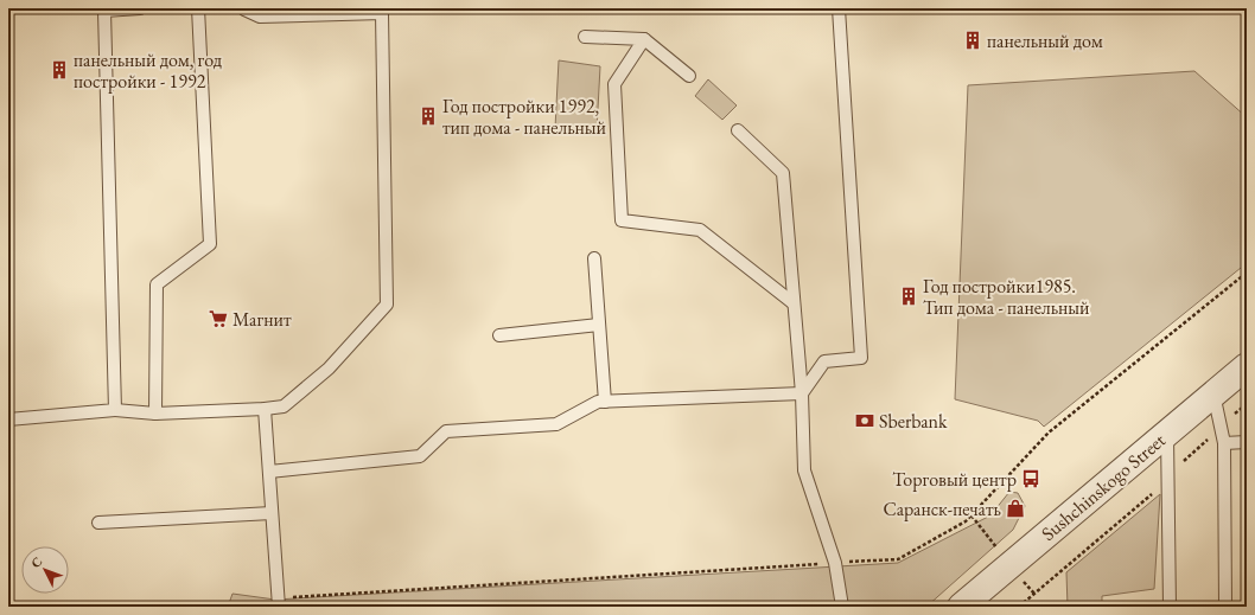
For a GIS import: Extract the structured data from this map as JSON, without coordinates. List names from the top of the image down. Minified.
{"streets":{"street":["Sushchinskogo Street"]},"places":{"building":["панельный дом","панельный дом, год постройки - 1992","Год постройки 1992, тип дома - панельный","Год постройки1985. Тип дома - панельный"],"supermarket":["Магнит"],"bank":["Sberbank"],"bus stop":["Торговый центр"],"shop":["Саранск-печать"]},"north":"top left"}
